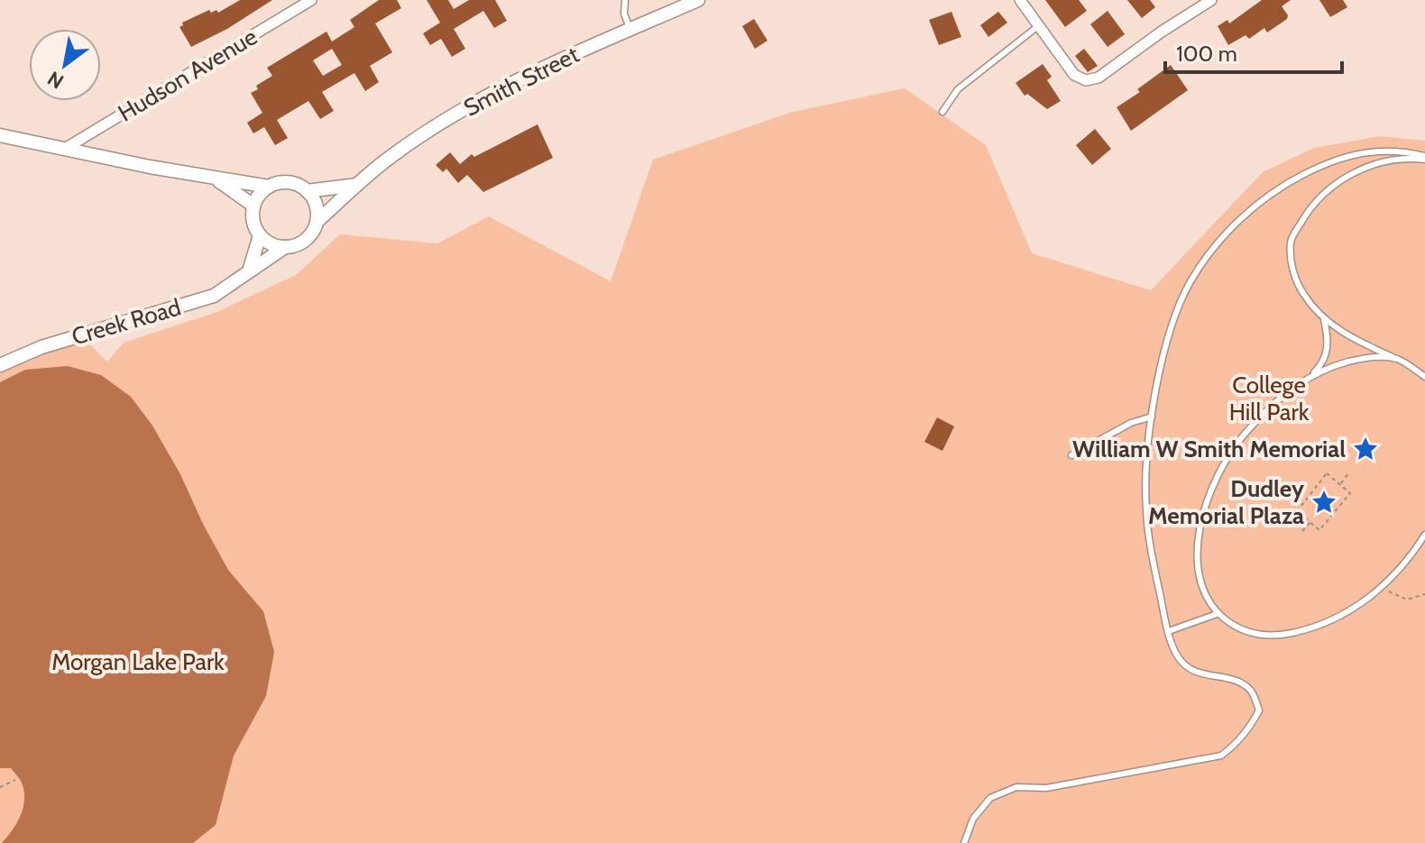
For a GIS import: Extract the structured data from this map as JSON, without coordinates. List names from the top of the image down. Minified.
{"streets":{"street":["Hudson Avenue","Smith Street","Creek Road"]},"crossings":[["Smith Street","Creek Road"]],"parks":["College Hill Park","Morgan Lake Park"],"places":{"place":["William W Smith Memorial","Dudley Memorial Plaza"]},"scale_bar":"100 m","north":"bottom left"}
